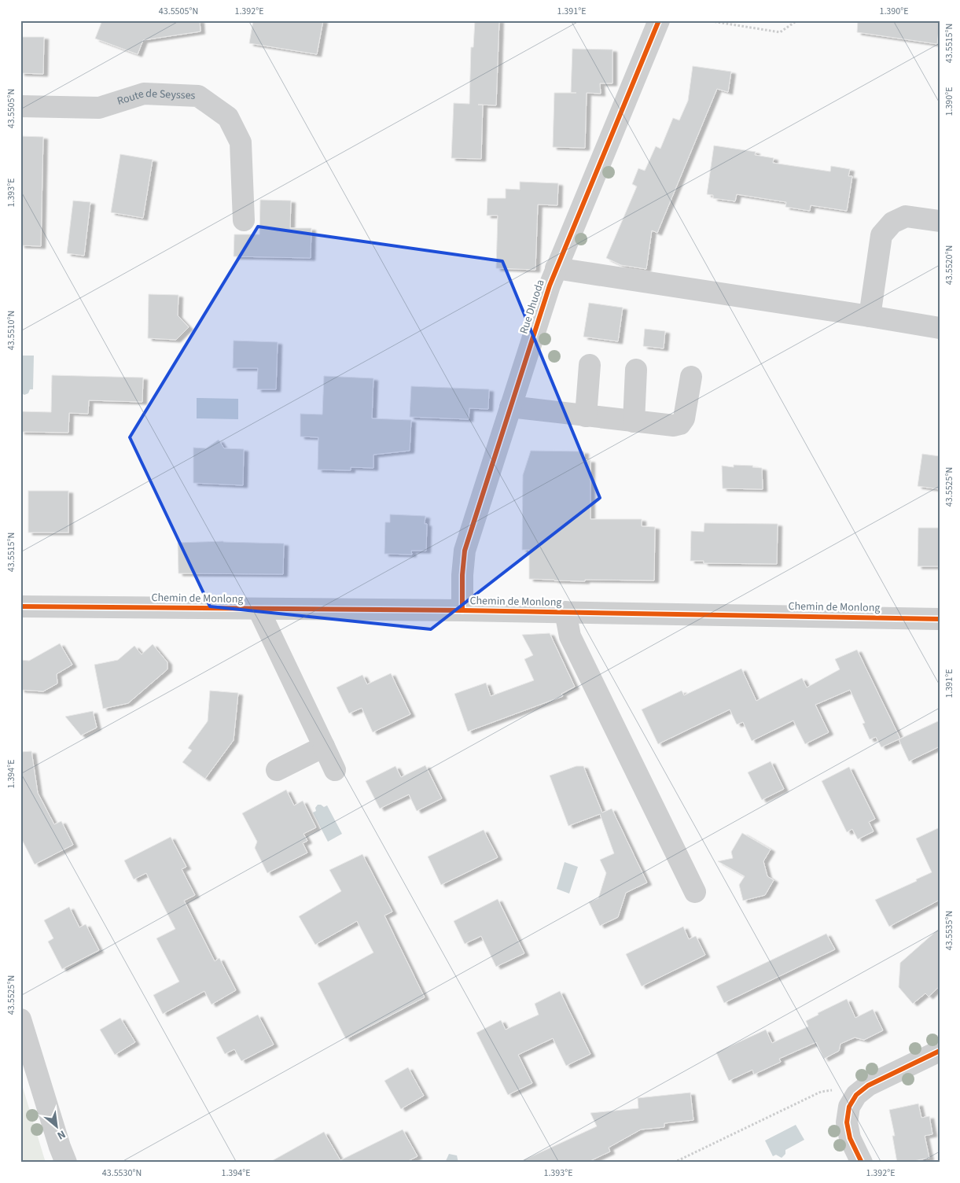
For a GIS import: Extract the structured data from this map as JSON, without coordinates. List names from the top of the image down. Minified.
{"streets":{"street":["Route de Seysses","Rue Dhuoda","Chemin de Monlong"]},"crossings":[["Rue Dhuoda","Chemin de Monlong"]],"north":"bottom right","coordinates":["43.5505°N","1.392°E","1.391°E","1.390°E","43.5515°N","1.393°E","43.5520°N","43.5510°N","43.5525°N","1.394°E","43.5535°N","43.5530°N"]}
